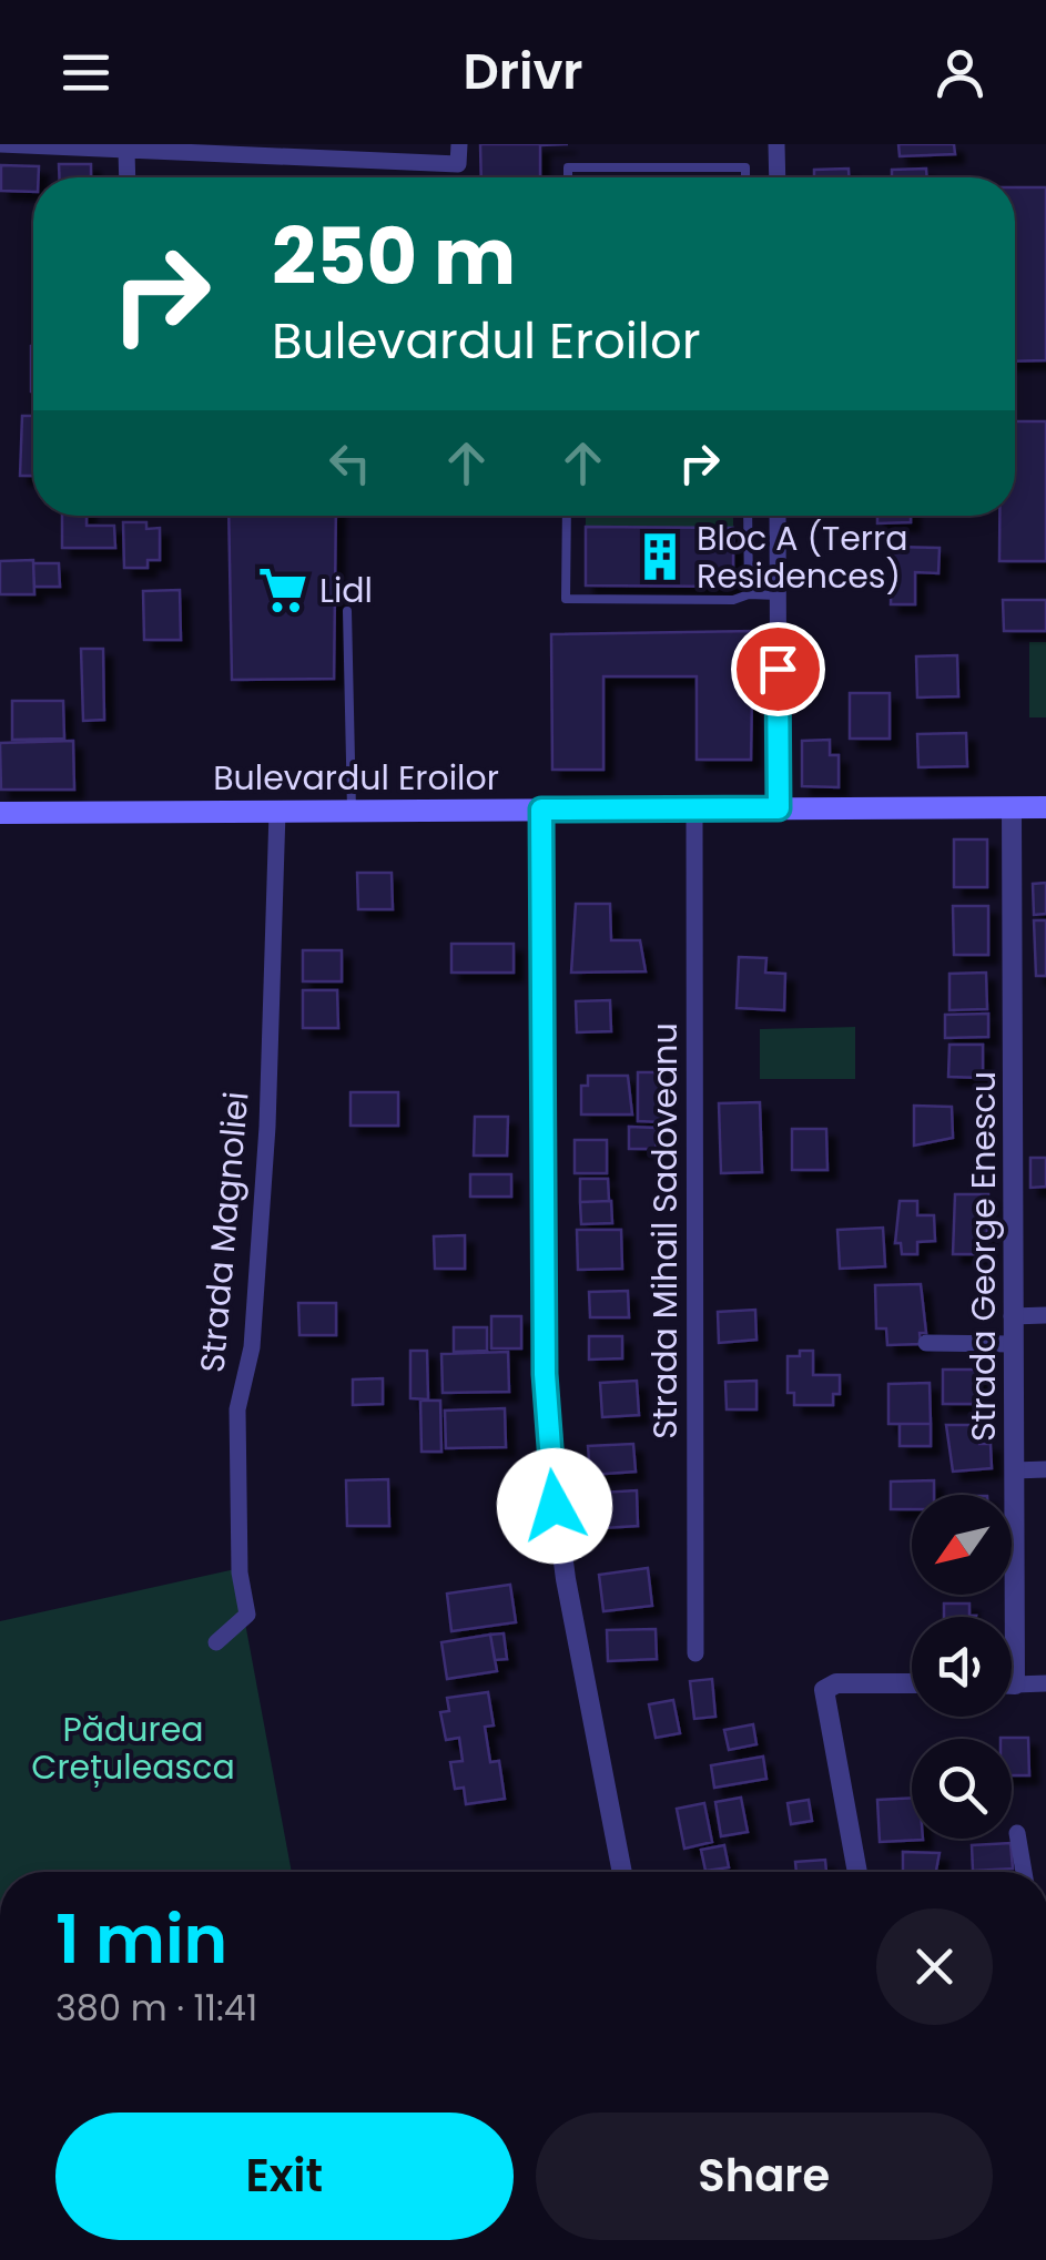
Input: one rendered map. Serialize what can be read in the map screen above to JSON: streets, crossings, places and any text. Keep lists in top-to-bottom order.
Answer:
{
  "streets": {
    "main road": ["Bulevardul Eroilor"],
    "street": ["Strada Mihail Sadoveanu", "Strada Magnoliei", "Strada George Enescu"]
  },
  "crossings": [
    ["Bulevardul Eroilor", "Strada Mihail Sadoveanu"],
    ["Bulevardul Eroilor", "Strada Magnoliei"],
    ["Bulevardul Eroilor", "Strada George Enescu"]
  ],
  "parks": ["Pădurea Crețuleasca"],
  "places": {
    "building": ["Bloc A (Terra Residences)"],
    "supermarket": ["Lidl"]
  },
  "north": "bottom left",
  "page": {
    "header": "Drivr",
    "turn": ["250 m", "Bulevardul Eroilor"],
    "heading": ["1 min", "380 m · 11:41"],
    "buttons": ["Exit", "Share"]
  }
}
